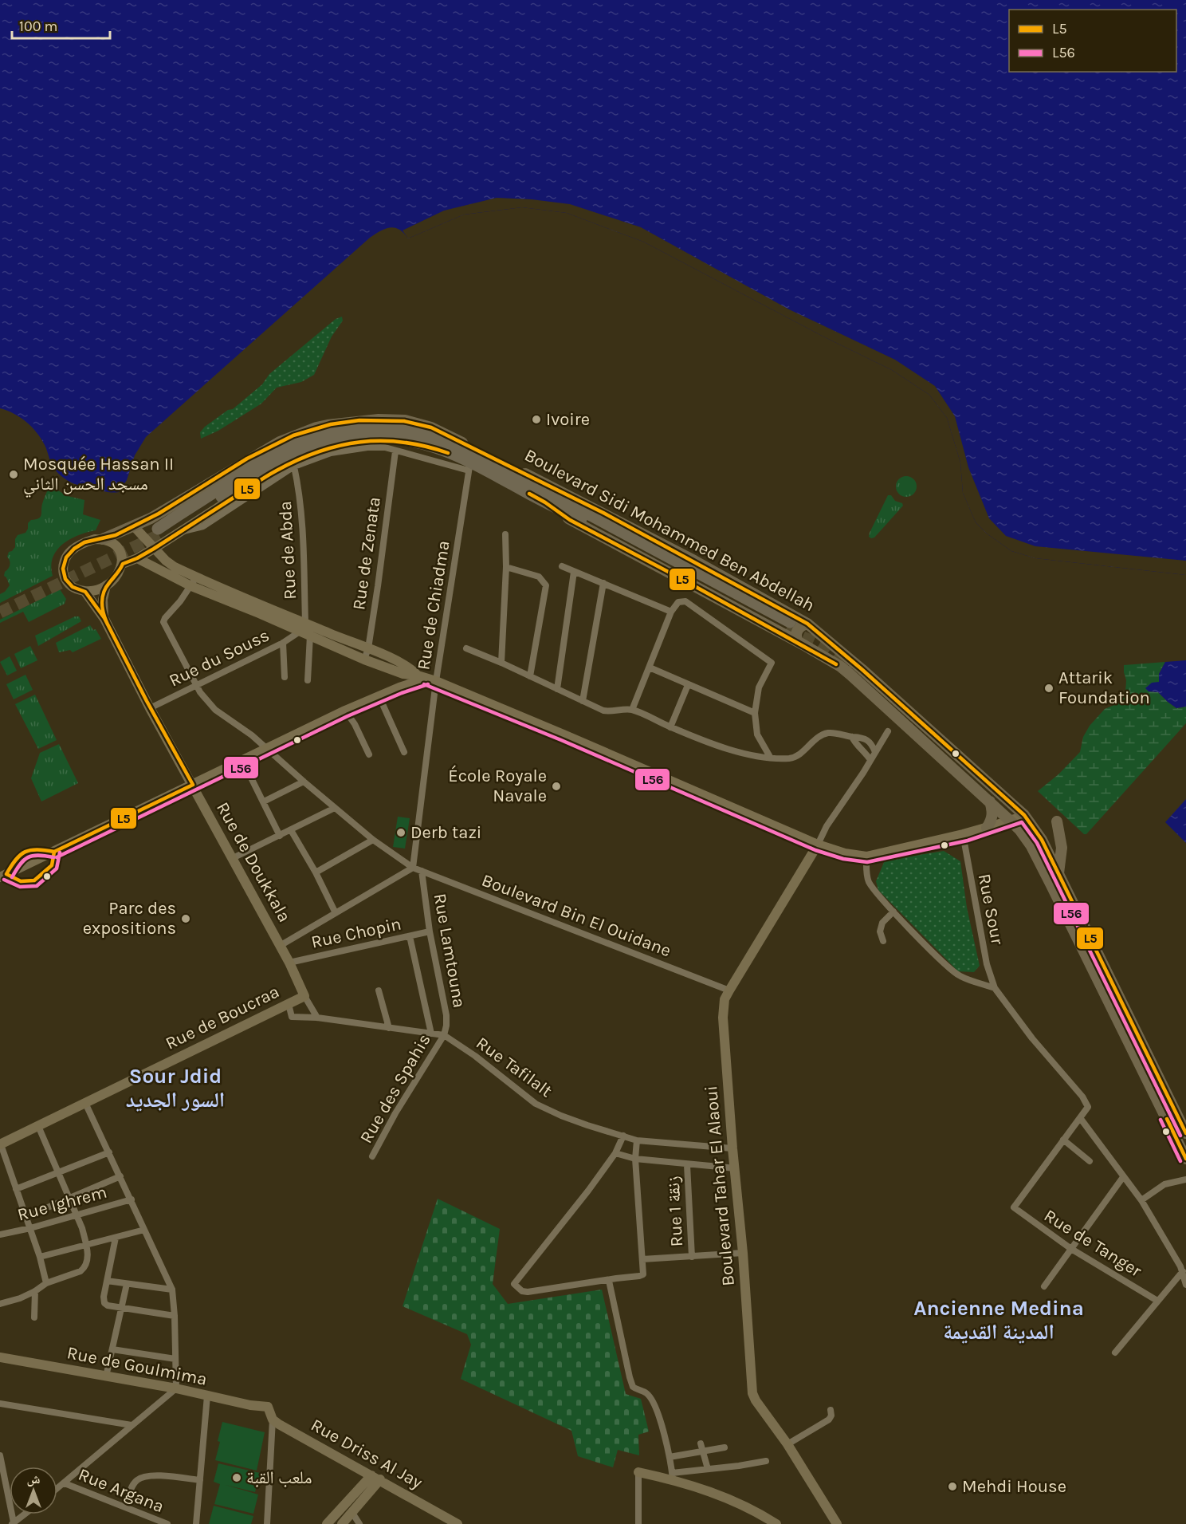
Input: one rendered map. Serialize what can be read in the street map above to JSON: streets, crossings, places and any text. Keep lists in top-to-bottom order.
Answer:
{
  "streets": {
    "highway": ["Boulevard Sidi Mohammed Ben Abdellah"],
    "street": [
      "Rue de Abda",
      "Rue de Zenata",
      "Rue de Chiadma",
      "Rue du Souss",
      "Rue de Doukkala",
      "Rue Sour",
      "Boulevard Bin El Ouidane",
      "Rue Chopin",
      "Rue Lamtouna",
      "Rue de Boucraa",
      "Rue Tafilalt",
      "Rue des Spahis",
      "Boulevard Tahar El Alaoui",
      "Rue Ighrem",
      "Rue 1 زنقة",
      "Rue de Tanger",
      "Rue de Goulmima",
      "Rue Driss Al Jay",
      "Rue Argana"
    ]
  },
  "crossings": [
    ["Boulevard Sidi Mohammed Ben Abdellah", "Rue de Zenata"],
    ["Boulevard Sidi Mohammed Ben Abdellah", "Rue de Chiadma"],
    ["Boulevard Sidi Mohammed Ben Abdellah", "Rue de Doukkala"],
    ["Rue de Abda", "Rue du Souss"],
    ["Rue de Chiadma", "Boulevard Bin El Ouidane"],
    ["Rue du Souss", "Rue de Doukkala"],
    ["Rue du Souss", "Boulevard Bin El Ouidane"],
    ["Rue de Doukkala", "Rue Chopin"],
    ["Rue de Doukkala", "Rue de Boucraa"],
    ["Boulevard Bin El Ouidane", "Rue Lamtouna"],
    ["Boulevard Bin El Ouidane", "Boulevard Tahar El Alaoui"],
    ["Rue Chopin", "Rue Lamtouna"],
    ["Rue Lamtouna", "Rue Tafilalt"],
    ["Rue Lamtouna", "Rue des Spahis"],
    ["Rue de Boucraa", "Rue Tafilalt"],
    ["Rue Tafilalt", "Rue des Spahis"],
    ["Rue Tafilalt", "Boulevard Tahar El Alaoui"],
    ["Rue de Goulmima", "Rue Driss Al Jay"]
  ],
  "districts": ["Sour Jdid السور الجديد", "Ancienne Medina المدينة القديمة"],
  "places": [
    "Ivoire",
    "Mosquée Hassan II مسجد الحسن الثاني",
    "Attarik Foundation",
    "École Royale Navale",
    "Derb tazi",
    "Parc des expositions",
    "ملعب القبة",
    "Mehdi House"
  ],
  "lines": ["transit line L5", "transit line L56"],
  "legend": ["L5", "L56"],
  "scale_bar": "100 m",
  "north": "top"
}
